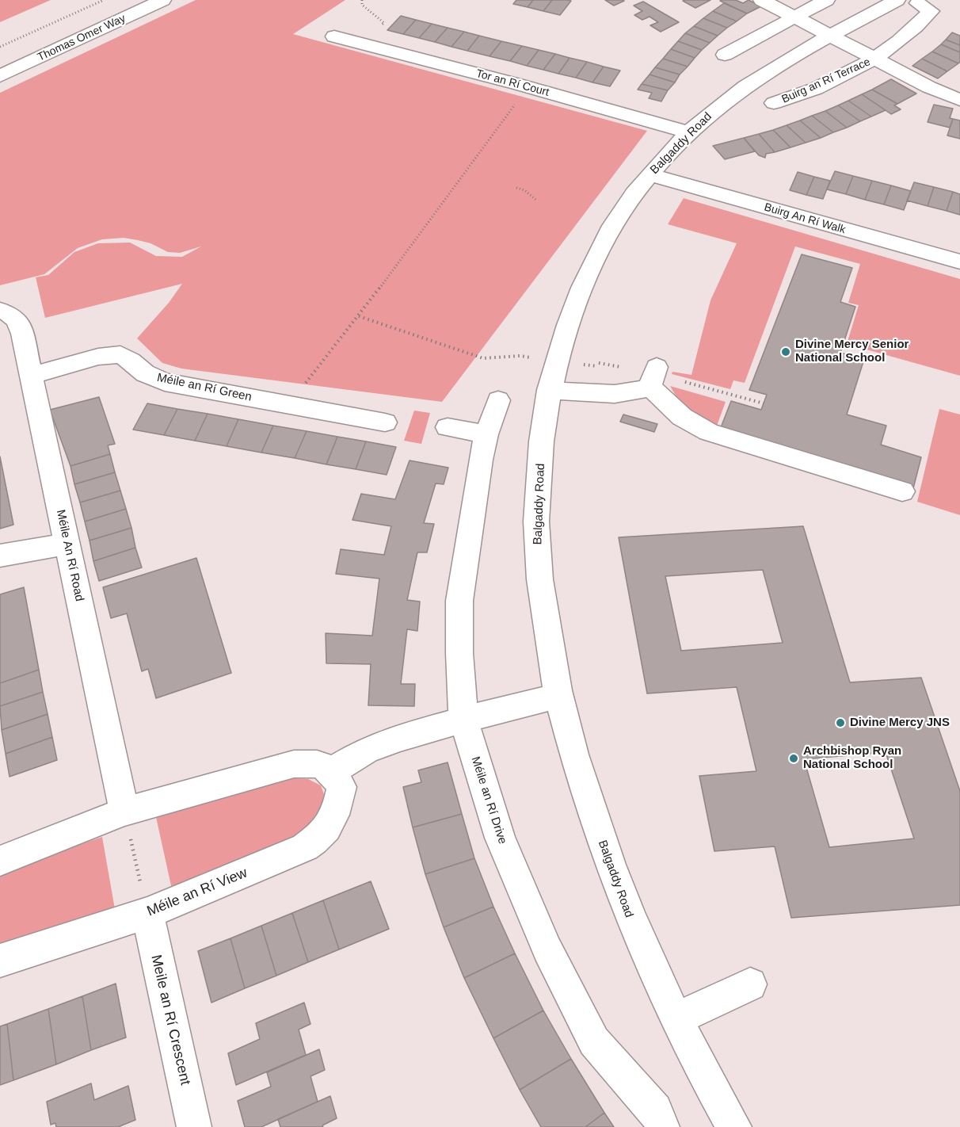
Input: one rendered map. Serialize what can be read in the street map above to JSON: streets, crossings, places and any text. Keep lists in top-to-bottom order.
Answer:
{
  "streets": {
    "street": [
      "Thomas Omer Way",
      "Buirg an Rí Terrace",
      "Tor an Rí Court",
      "Balgaddy Road",
      "Buirg An Rí Walk",
      "Méile an Rí Green",
      "Méile An Rí Road",
      "Méile an Rí Drive",
      "Méile an Rí View",
      "Meile an Rí Crescent"
    ]
  },
  "crossings": [
    ["Buirg an Rí Terrace", "Balgaddy Road"],
    ["Tor an Rí Court", "Balgaddy Road"],
    ["Balgaddy Road", "Buirg An Rí Walk"],
    ["Méile an Rí Green", "Méile An Rí Road"],
    ["Méile an Rí View", "Meile an Rí Crescent"]
  ],
  "places": ["Divine Mercy Senior National School", "Divine Mercy JNS", "Archbishop Ryan National School"]
}
